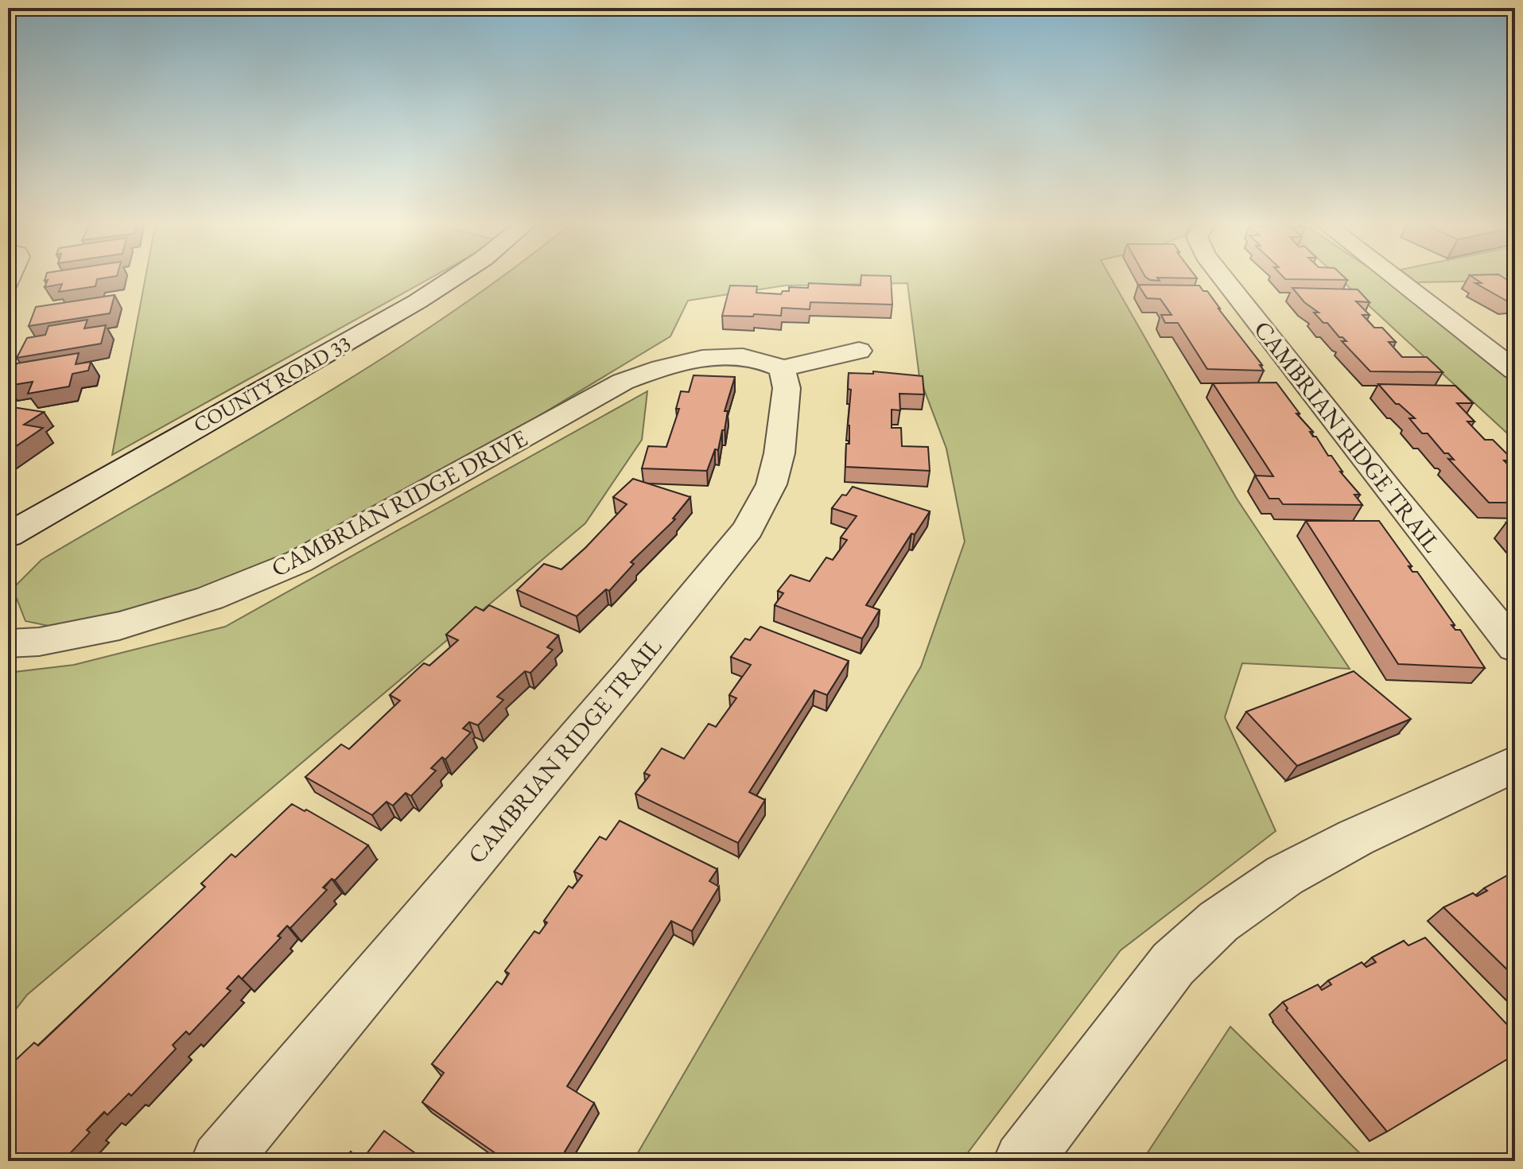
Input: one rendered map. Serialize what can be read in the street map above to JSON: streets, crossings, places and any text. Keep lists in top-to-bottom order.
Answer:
{
  "streets": {
    "street": ["COUNTY ROAD 33", "CAMBRIAN RIDGE TRAIL", "CAMBRIAN RIDGE DRIVE"]
  },
  "crossings": [
    ["CAMBRIAN RIDGE TRAIL", "CAMBRIAN RIDGE DRIVE"]
  ]
}
